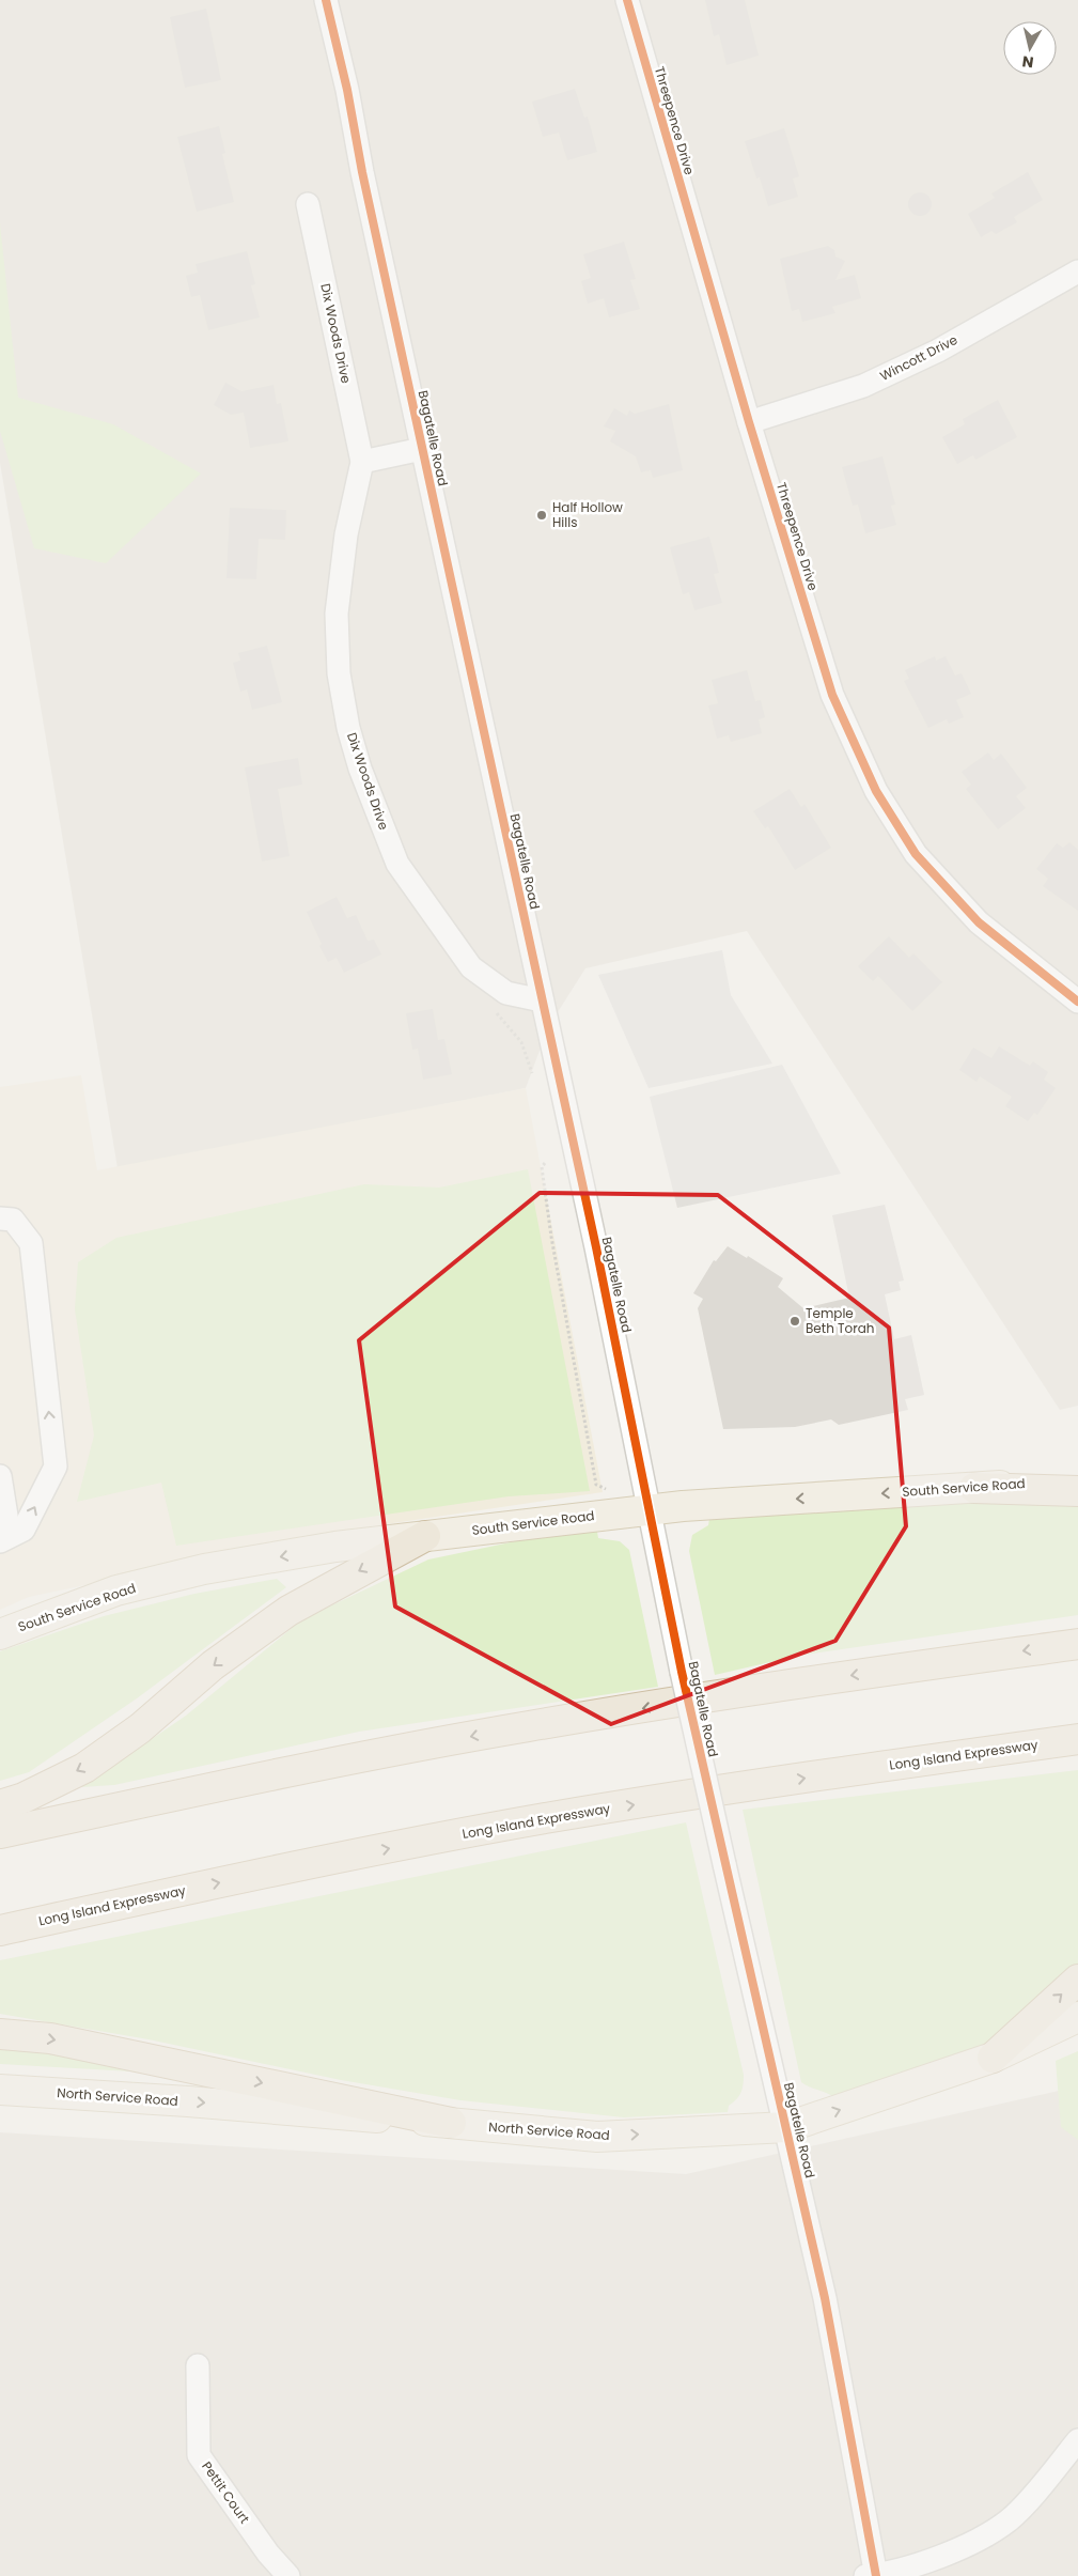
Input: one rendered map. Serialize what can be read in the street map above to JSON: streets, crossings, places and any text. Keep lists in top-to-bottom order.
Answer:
{
  "streets": {
    "highway": ["Long Island Expressway"],
    "main road": ["South Service Road", "North Service Road"],
    "street": [
      "Threepence Drive",
      "Dix Woods Drive",
      "Wincott Drive",
      "Bagatelle Road",
      "Pettit Court"
    ]
  },
  "crossings": [
    ["Threepence Drive", "Wincott Drive"],
    ["Dix Woods Drive", "Bagatelle Road"],
    ["Bagatelle Road", "South Service Road"],
    ["Bagatelle Road", "North Service Road"]
  ],
  "one_way": ["South Service Road", "North Service Road"],
  "places": ["Half Hollow Hills", "Temple Beth Torah"],
  "north": "bottom"
}
